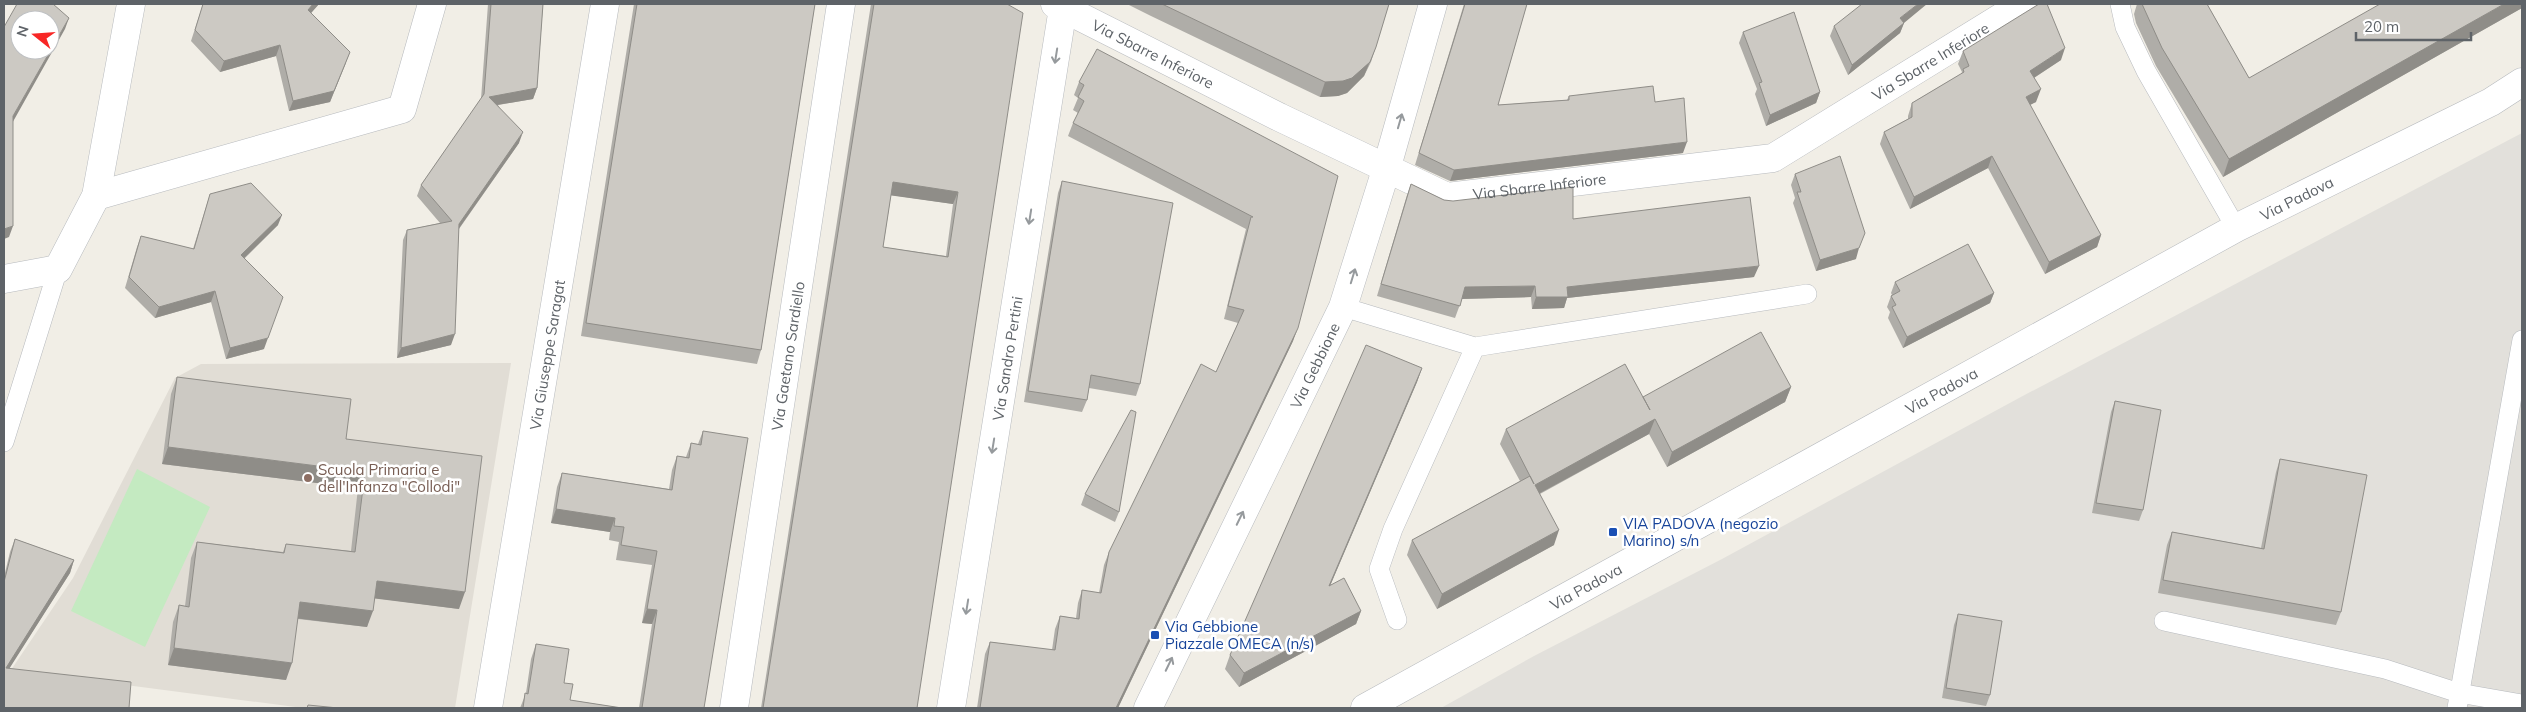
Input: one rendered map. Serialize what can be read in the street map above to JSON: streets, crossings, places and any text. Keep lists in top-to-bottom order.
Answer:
{
  "streets": {
    "street": [
      "Via Sbarre Inferiore",
      "Via Padova",
      "Via Giuseppe Saragat",
      "Via Gaetano Sardiello",
      "Via Sandro Pertini",
      "Via Gebbione"
    ]
  },
  "crossings": [
    ["Via Sbarre Inferiore", "Via Sandro Pertini"],
    ["Via Sbarre Inferiore", "Via Gebbione"]
  ],
  "one_way": ["Via Sandro Pertini", "Via Gebbione"],
  "places": {
    "other": ["Scuola Primaria e dell'Infanza \"Collodi\""],
    "transit": ["VIA PADOVA (negozio Marino) s/n", "Via Gebbione Piazzale OMECA (n/s)"]
  },
  "scale_bar": "20 m",
  "north": "left"
}
